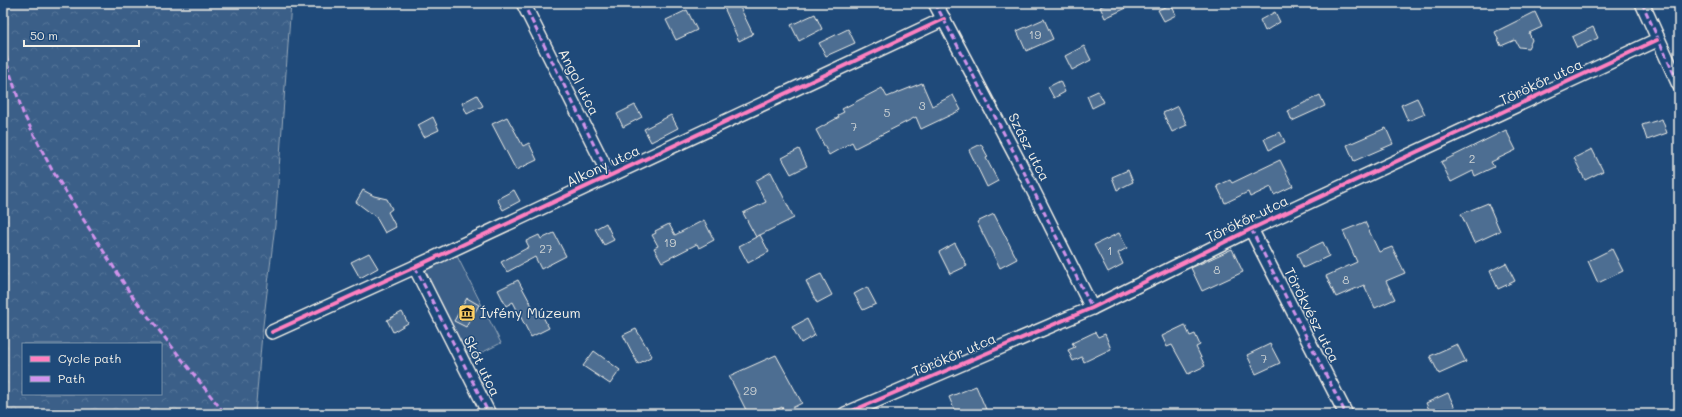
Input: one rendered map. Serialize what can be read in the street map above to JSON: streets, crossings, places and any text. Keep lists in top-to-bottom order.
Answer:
{
  "streets": {
    "street": [
      "Angol utca",
      "Törökőr utca",
      "Szász utca",
      "Alkony utca",
      "Törökvész utca",
      "Skót utca"
    ]
  },
  "crossings": [
    ["Angol utca", "Alkony utca"],
    ["Törökőr utca", "Szász utca"],
    ["Törökőr utca", "Törökvész utca"],
    ["Szász utca", "Alkony utca"],
    ["Alkony utca", "Skót utca"]
  ],
  "places": {
    "museum": ["Ívfény Múzeum"]
  },
  "house_numbers": [
    "19",
    "3",
    "5",
    "7",
    "2",
    "19",
    "27",
    "1",
    "8",
    "8",
    "7",
    "29"
  ],
  "legend": ["Cycle path", "Path"],
  "scale_bar": "50 m"
}
